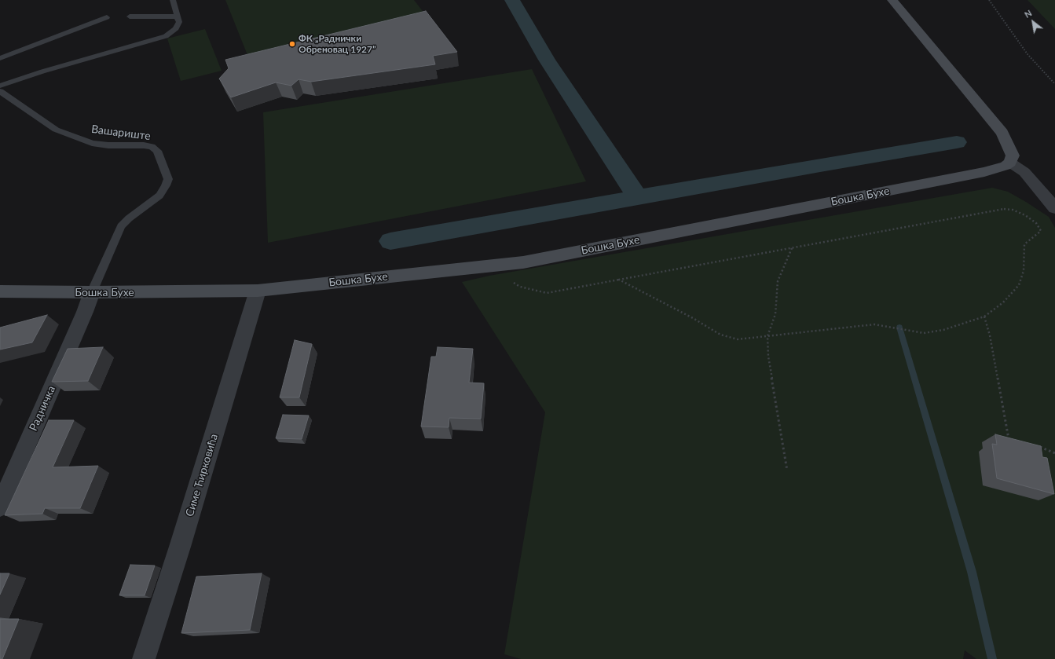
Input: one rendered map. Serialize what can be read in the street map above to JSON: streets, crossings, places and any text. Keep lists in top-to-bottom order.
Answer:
{
  "streets": {
    "main road": ["Бошка Бухе"],
    "street": ["Радничка", "Симе Ћирковића"],
    "lane": ["Вашариште"]
  },
  "crossings": [
    ["Вашариште", "Бошка Бухе"],
    ["Вашариште", "Радничка"],
    ["Бошка Бухе", "Радничка"],
    ["Бошка Бухе", "Симе Ћирковића"]
  ],
  "places": ["ФК „Раднички Обреновац 1927”"],
  "north": "top left"
}
